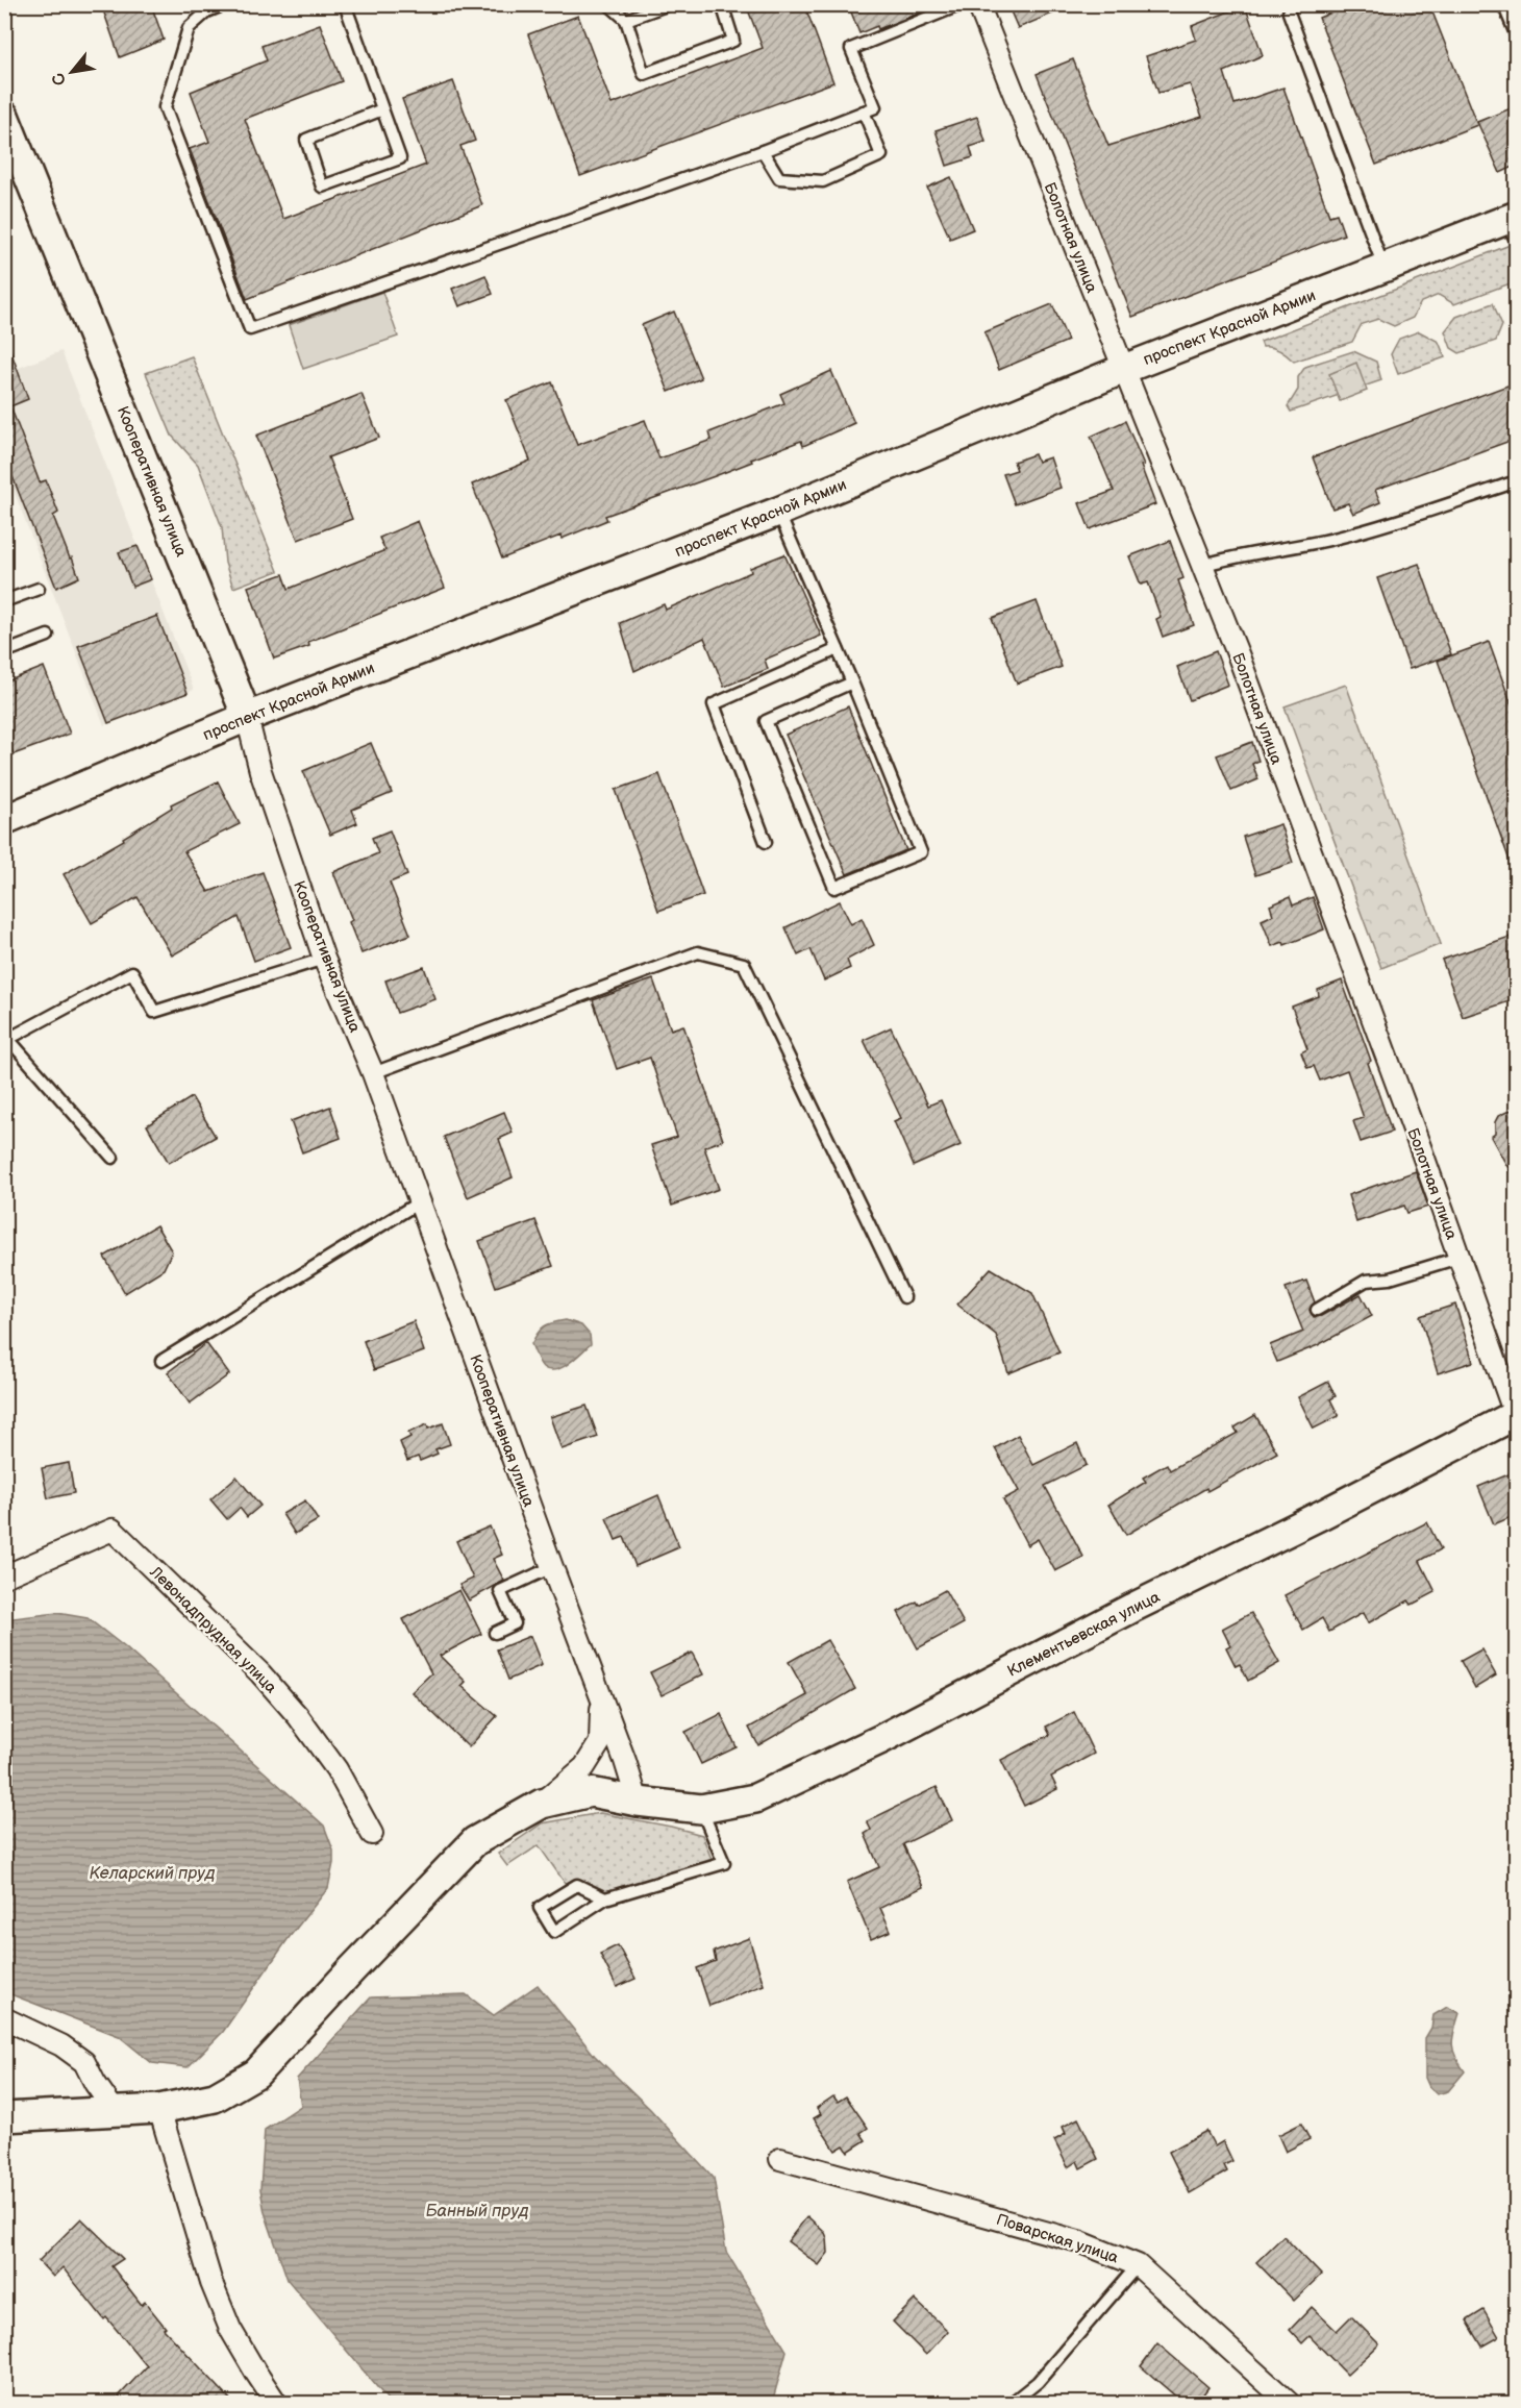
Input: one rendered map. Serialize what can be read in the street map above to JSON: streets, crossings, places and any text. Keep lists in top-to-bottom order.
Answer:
{
  "streets": {
    "street": [
      "Болотная улица",
      "проспект Красной Армии",
      "Кооперативная улица",
      "Левонадпрудная улица",
      "Клементьевская улица",
      "Поварская улица"
    ]
  },
  "crossings": [
    ["Болотная улица", "проспект Красной Армии"],
    ["Болотная улица", "Клементьевская улица"],
    ["проспект Красной Армии", "Кооперативная улица"],
    ["Кооперативная улица", "Клементьевская улица"]
  ],
  "water": ["Келарский пруд", "Банный пруд"],
  "north": "bottom left"
}
